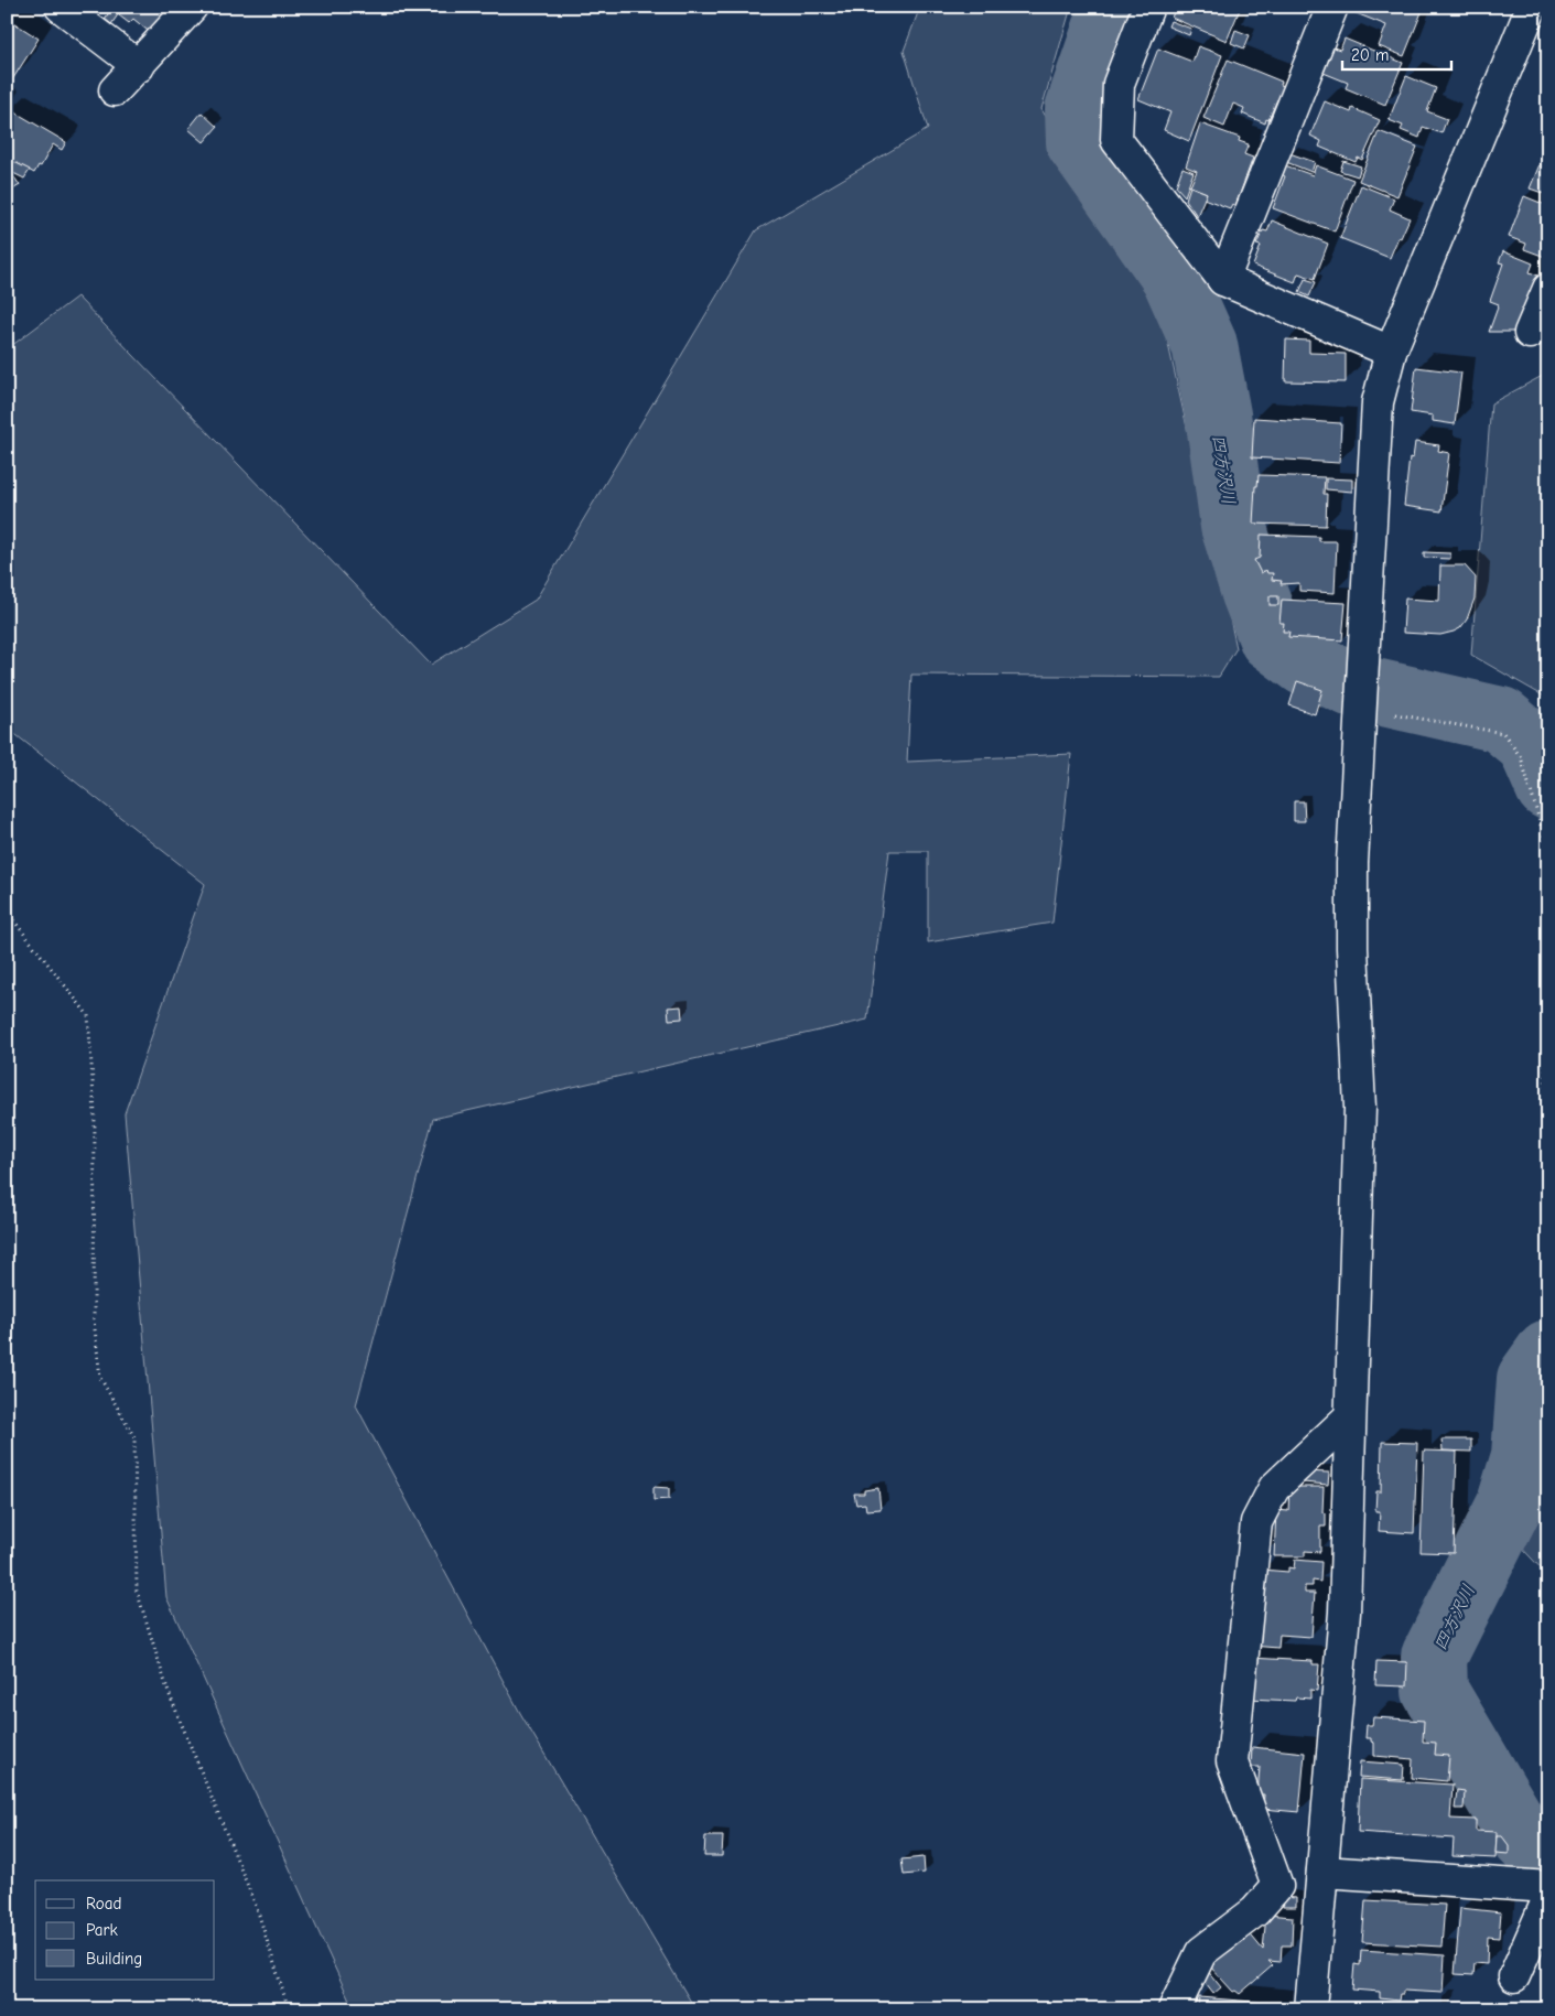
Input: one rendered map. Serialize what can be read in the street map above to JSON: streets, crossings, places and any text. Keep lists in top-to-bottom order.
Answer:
{
  "water": ["四方沢川"],
  "legend": ["Road", "Park", "Building"],
  "scale_bar": "20 m"
}
